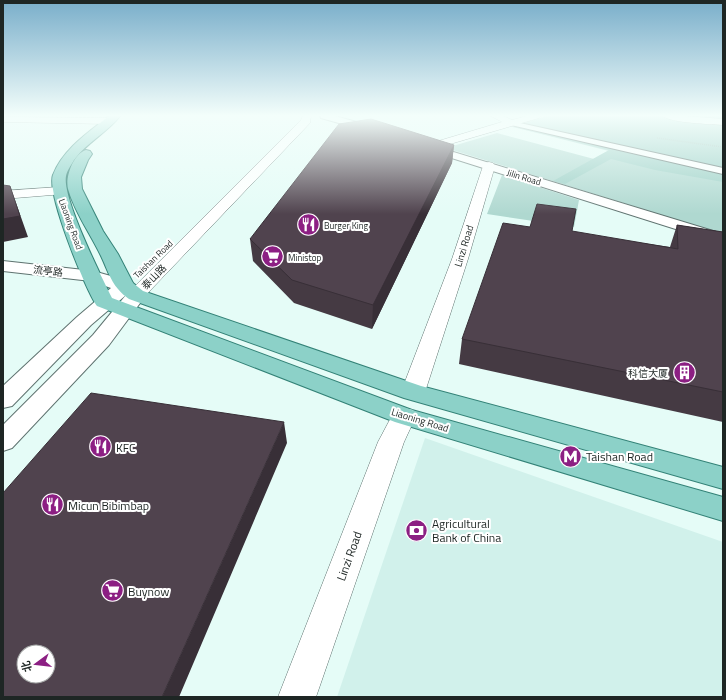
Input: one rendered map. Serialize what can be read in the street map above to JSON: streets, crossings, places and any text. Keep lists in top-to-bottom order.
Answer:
{
  "streets": {
    "main road": ["Liaoning Road"],
    "street": [
      "Jilin Road",
      "Linzi Road",
      "Taishan Road",
      "流亭路",
      "泰山路"
    ]
  },
  "crossings": [
    ["Jilin Road", "Linzi Road"],
    ["Liaoning Road", "Linzi Road"],
    ["Liaoning Road", "流亭路"],
    ["Liaoning Road", "泰山路"],
    ["流亭路", "泰山路"]
  ],
  "places": {
    "restaurant": ["Burger King", "KFC", "Micun Bibimbap"],
    "supermarket": ["Ministop", "Buynow"],
    "building": ["科信大厦"],
    "metro station": ["Taishan Road"],
    "bank": ["Agricultural Bank of China"]
  },
  "north": "left"
}
